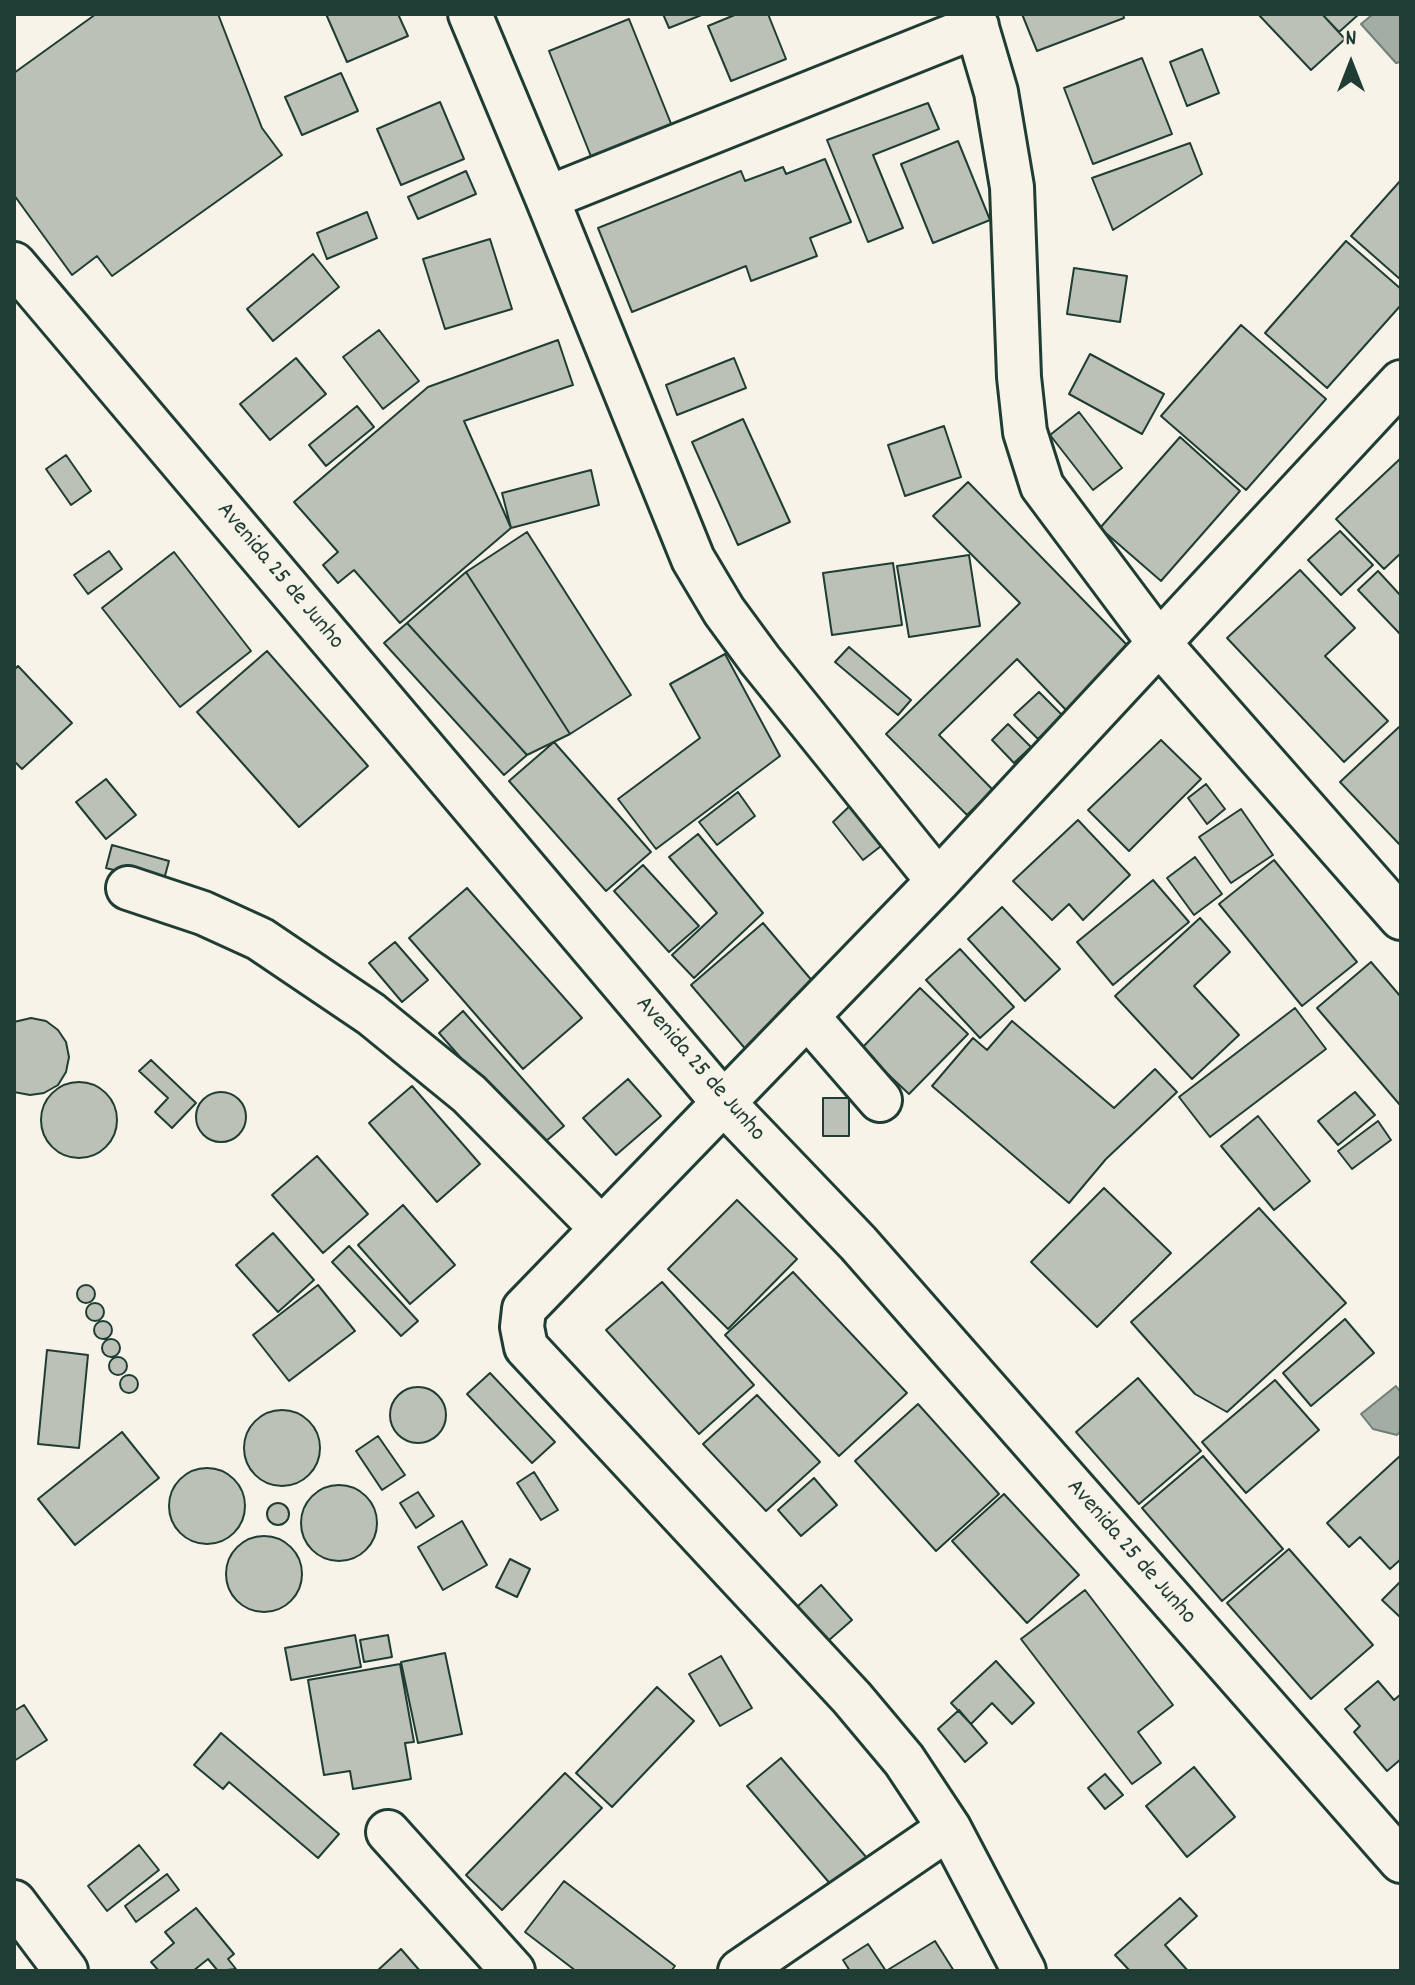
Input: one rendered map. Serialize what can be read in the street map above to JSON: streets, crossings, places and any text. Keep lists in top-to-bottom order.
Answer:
{
  "streets": {
    "street": ["Avenida 25 de Junho"]
  },
  "north": "top"
}
